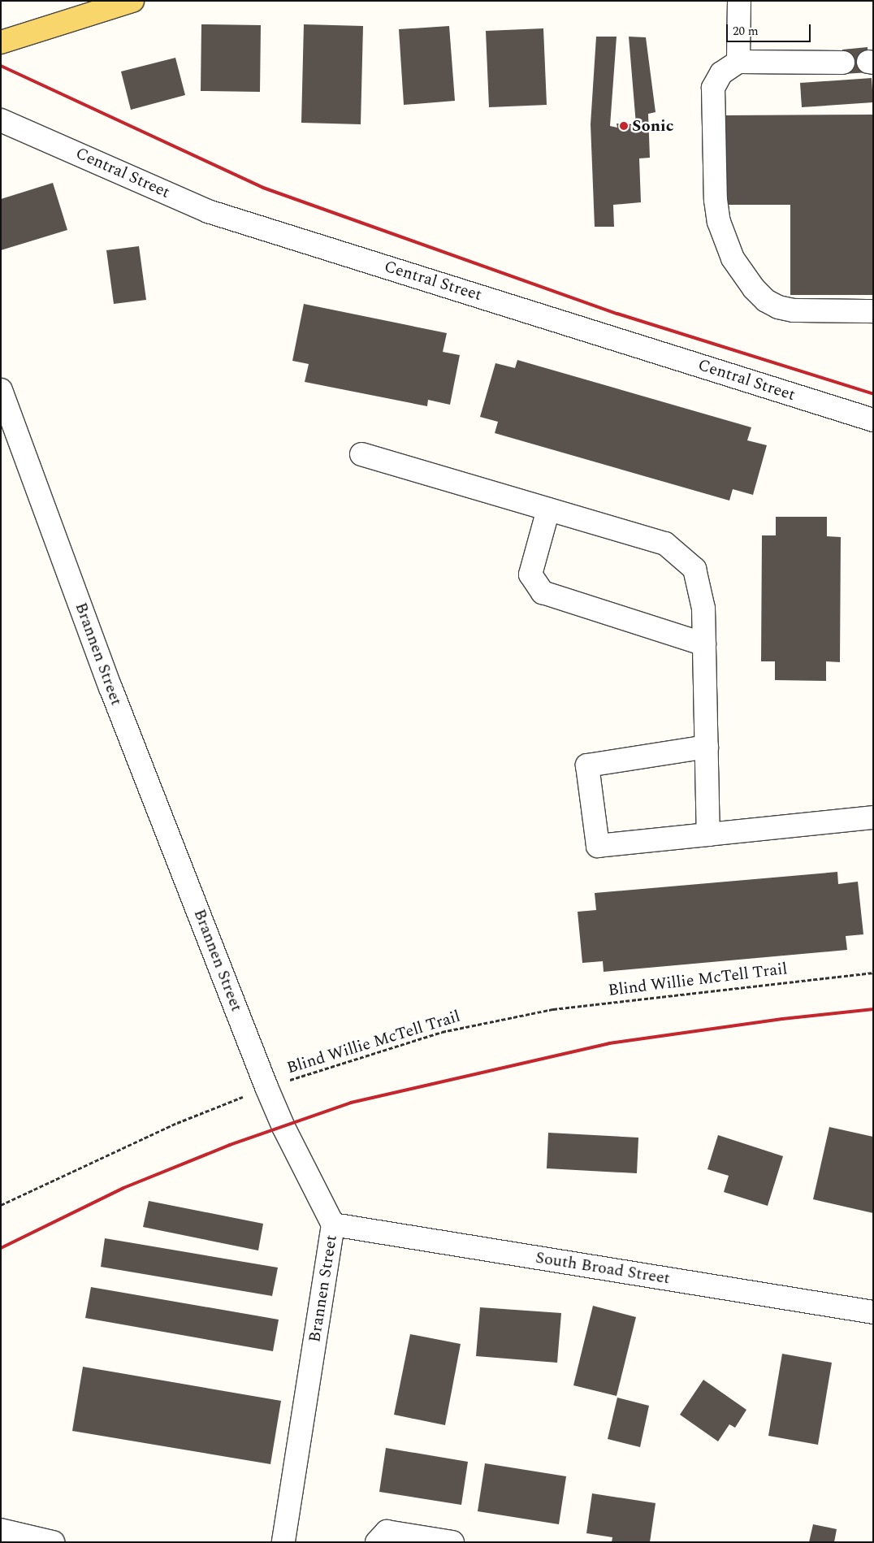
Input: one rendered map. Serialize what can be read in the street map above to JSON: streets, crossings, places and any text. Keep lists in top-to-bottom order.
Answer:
{
  "streets": {
    "street": ["Central Street", "Brannen Street", "South Broad Street"],
    "path": ["Blind Willie McTell Trail"]
  },
  "crossings": [
    ["Brannen Street", "Blind Willie McTell Trail"],
    ["Brannen Street", "South Broad Street"]
  ],
  "places": ["Sonic"],
  "scale_bar": "20 m"
}
